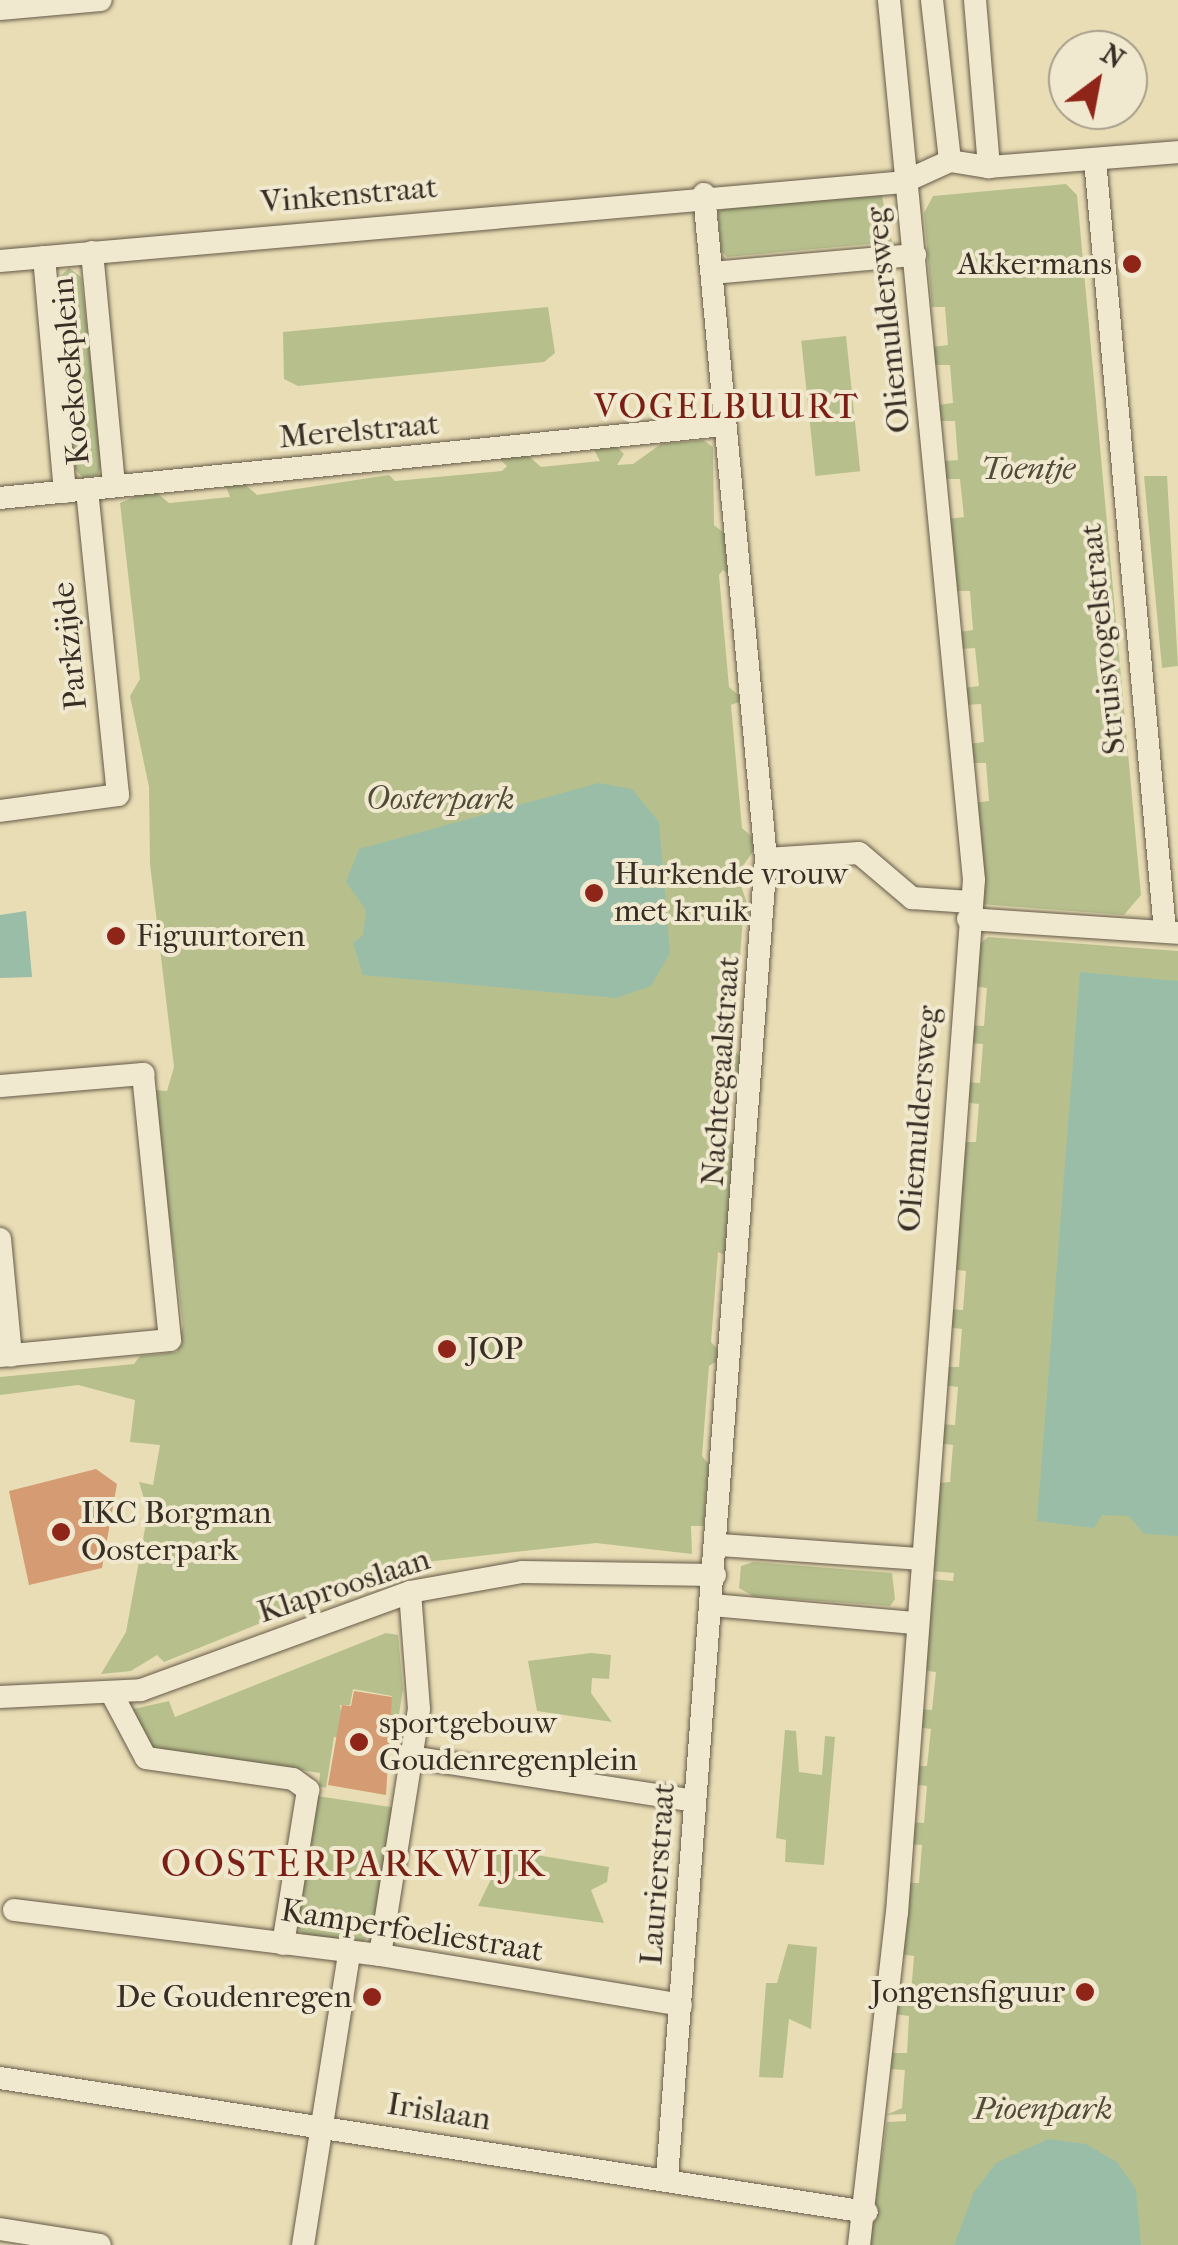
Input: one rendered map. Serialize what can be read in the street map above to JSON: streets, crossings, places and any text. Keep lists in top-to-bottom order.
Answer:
{
  "streets": {
    "street": [
      "Vinkenstraat",
      "Oliemuldersweg",
      "Koekoekplein",
      "Merelstraat",
      "Struisvogelstraat",
      "Parkzijde",
      "Nachtegaalstraat",
      "Klaprooslaan",
      "Laurierstraat",
      "Kamperfoeliestraat",
      "Irislaan"
    ]
  },
  "crossings": [
    ["Vinkenstraat", "Oliemuldersweg"],
    ["Vinkenstraat", "Koekoekplein"],
    ["Oliemuldersweg", "Irislaan"],
    ["Koekoekplein", "Merelstraat"],
    ["Koekoekplein", "Parkzijde"],
    ["Merelstraat", "Parkzijde"],
    ["Merelstraat", "Nachtegaalstraat"],
    ["Nachtegaalstraat", "Klaprooslaan"],
    ["Nachtegaalstraat", "Laurierstraat"],
    ["Klaprooslaan", "Laurierstraat"],
    ["Laurierstraat", "Kamperfoeliestraat"],
    ["Laurierstraat", "Irislaan"]
  ],
  "districts": ["VOGELBUURT", "OOSTERPARKWIJK"],
  "parks": ["Toentje", "Oosterpark", "Pioenpark"],
  "places": [
    "Akkermans",
    "Hurkende vrouw met kruik",
    "Figuurtoren",
    "JOP",
    "IKC Borgman Oosterpark",
    "sportgebouw Goudenregenplein",
    "Jongensfiguur",
    "De Goudenregen"
  ],
  "north": "top right"
}
